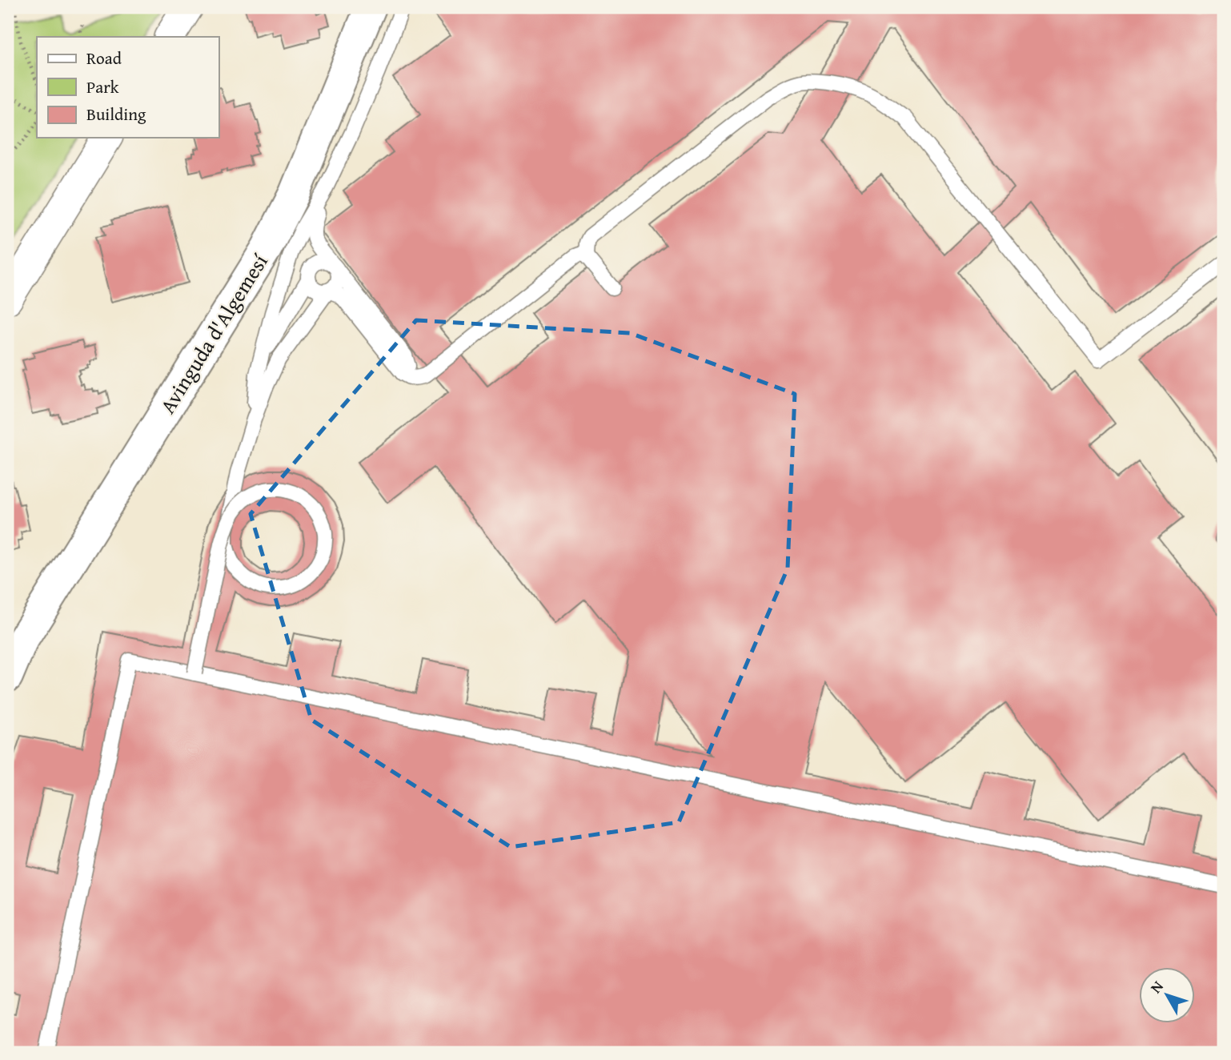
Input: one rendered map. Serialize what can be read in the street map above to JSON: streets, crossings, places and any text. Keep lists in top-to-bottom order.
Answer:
{
  "streets": {
    "street": ["Avinguda d'Algemesí"]
  },
  "legend": ["Road", "Park", "Building"],
  "north": "top left"
}
